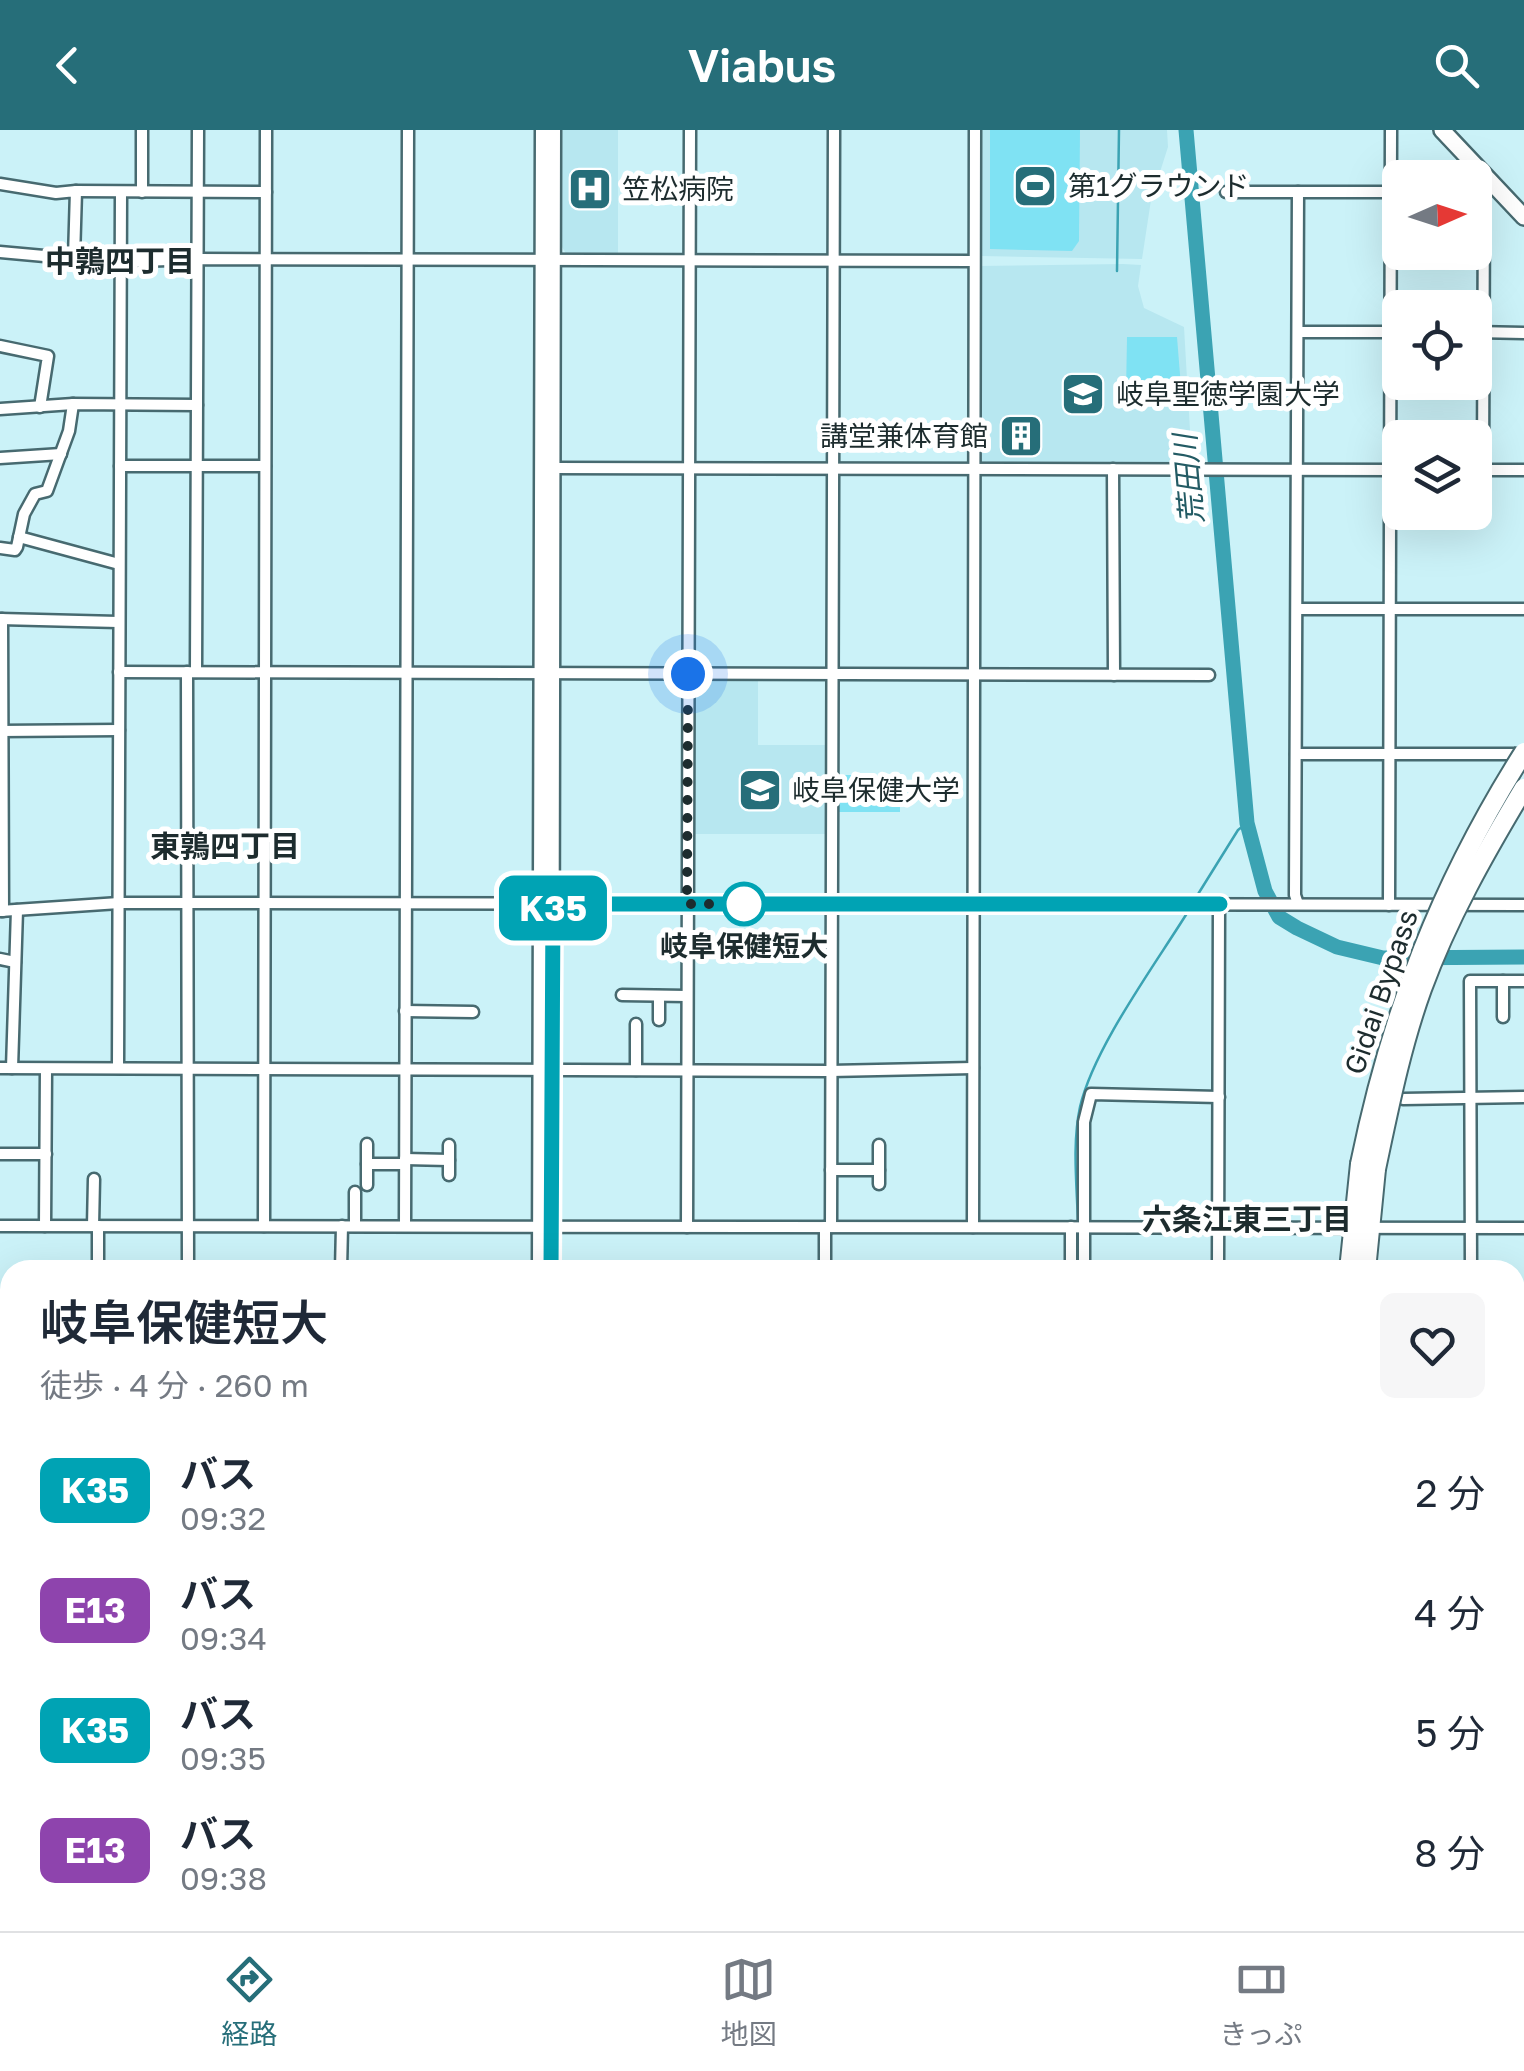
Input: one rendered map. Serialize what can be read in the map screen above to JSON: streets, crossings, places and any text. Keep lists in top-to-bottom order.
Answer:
{
  "streets": {
    "highway": ["Gidai Bypass"]
  },
  "districts": ["中鶉四丁目", "東鶉四丁目", "六条江東三丁目"],
  "water": ["荒田川"],
  "places": {
    "sports": ["第1グラウンド"],
    "hospital": ["笠松病院"],
    "school or university": ["岐阜聖徳学園大学", "岐阜保健大学"],
    "building": ["講堂兼体育館"],
    "other": ["岐阜保健短大"]
  },
  "lines": ["bus line K35"],
  "north": "right",
  "page": {
    "header": "Viabus",
    "on_map": "K35",
    "heading": ["岐阜保健短大", "徒歩 · 4 分 · 260 m"],
    "list": [
      {
        "mark": "K35",
        "name": "バス",
        "note": "09:32",
        "value": "2 分"
      },
      {
        "mark": "E13",
        "name": "バス",
        "note": "09:34",
        "value": "4 分"
      },
      {
        "mark": "K35",
        "name": "バス",
        "note": "09:35",
        "value": "5 分"
      },
      {
        "mark": "E13",
        "name": "バス",
        "note": "09:38",
        "value": "8 分"
      }
    ],
    "tabs": ["経路", "地図", "きっぷ"]
  }
}
